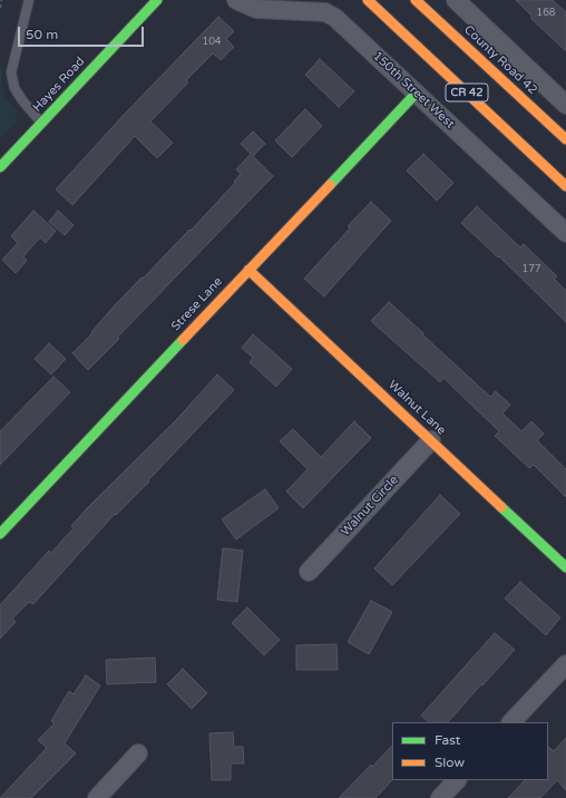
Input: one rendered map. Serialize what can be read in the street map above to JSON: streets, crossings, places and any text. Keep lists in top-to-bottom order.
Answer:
{
  "streets": {
    "main road": [
      "County Road 42",
      "Hayes Road",
      "CR 42",
      "Strese Lane",
      "Walnut Lane"
    ],
    "street": ["150th Street West", "Walnut Circle"]
  },
  "crossings": [
    ["150th Street West", "Strese Lane"],
    ["Strese Lane", "Walnut Lane"],
    ["Walnut Lane", "Walnut Circle"]
  ],
  "house_numbers": ["168", "104", "177"],
  "legend": ["Fast", "Slow"],
  "scale_bar": "50 m"
}
